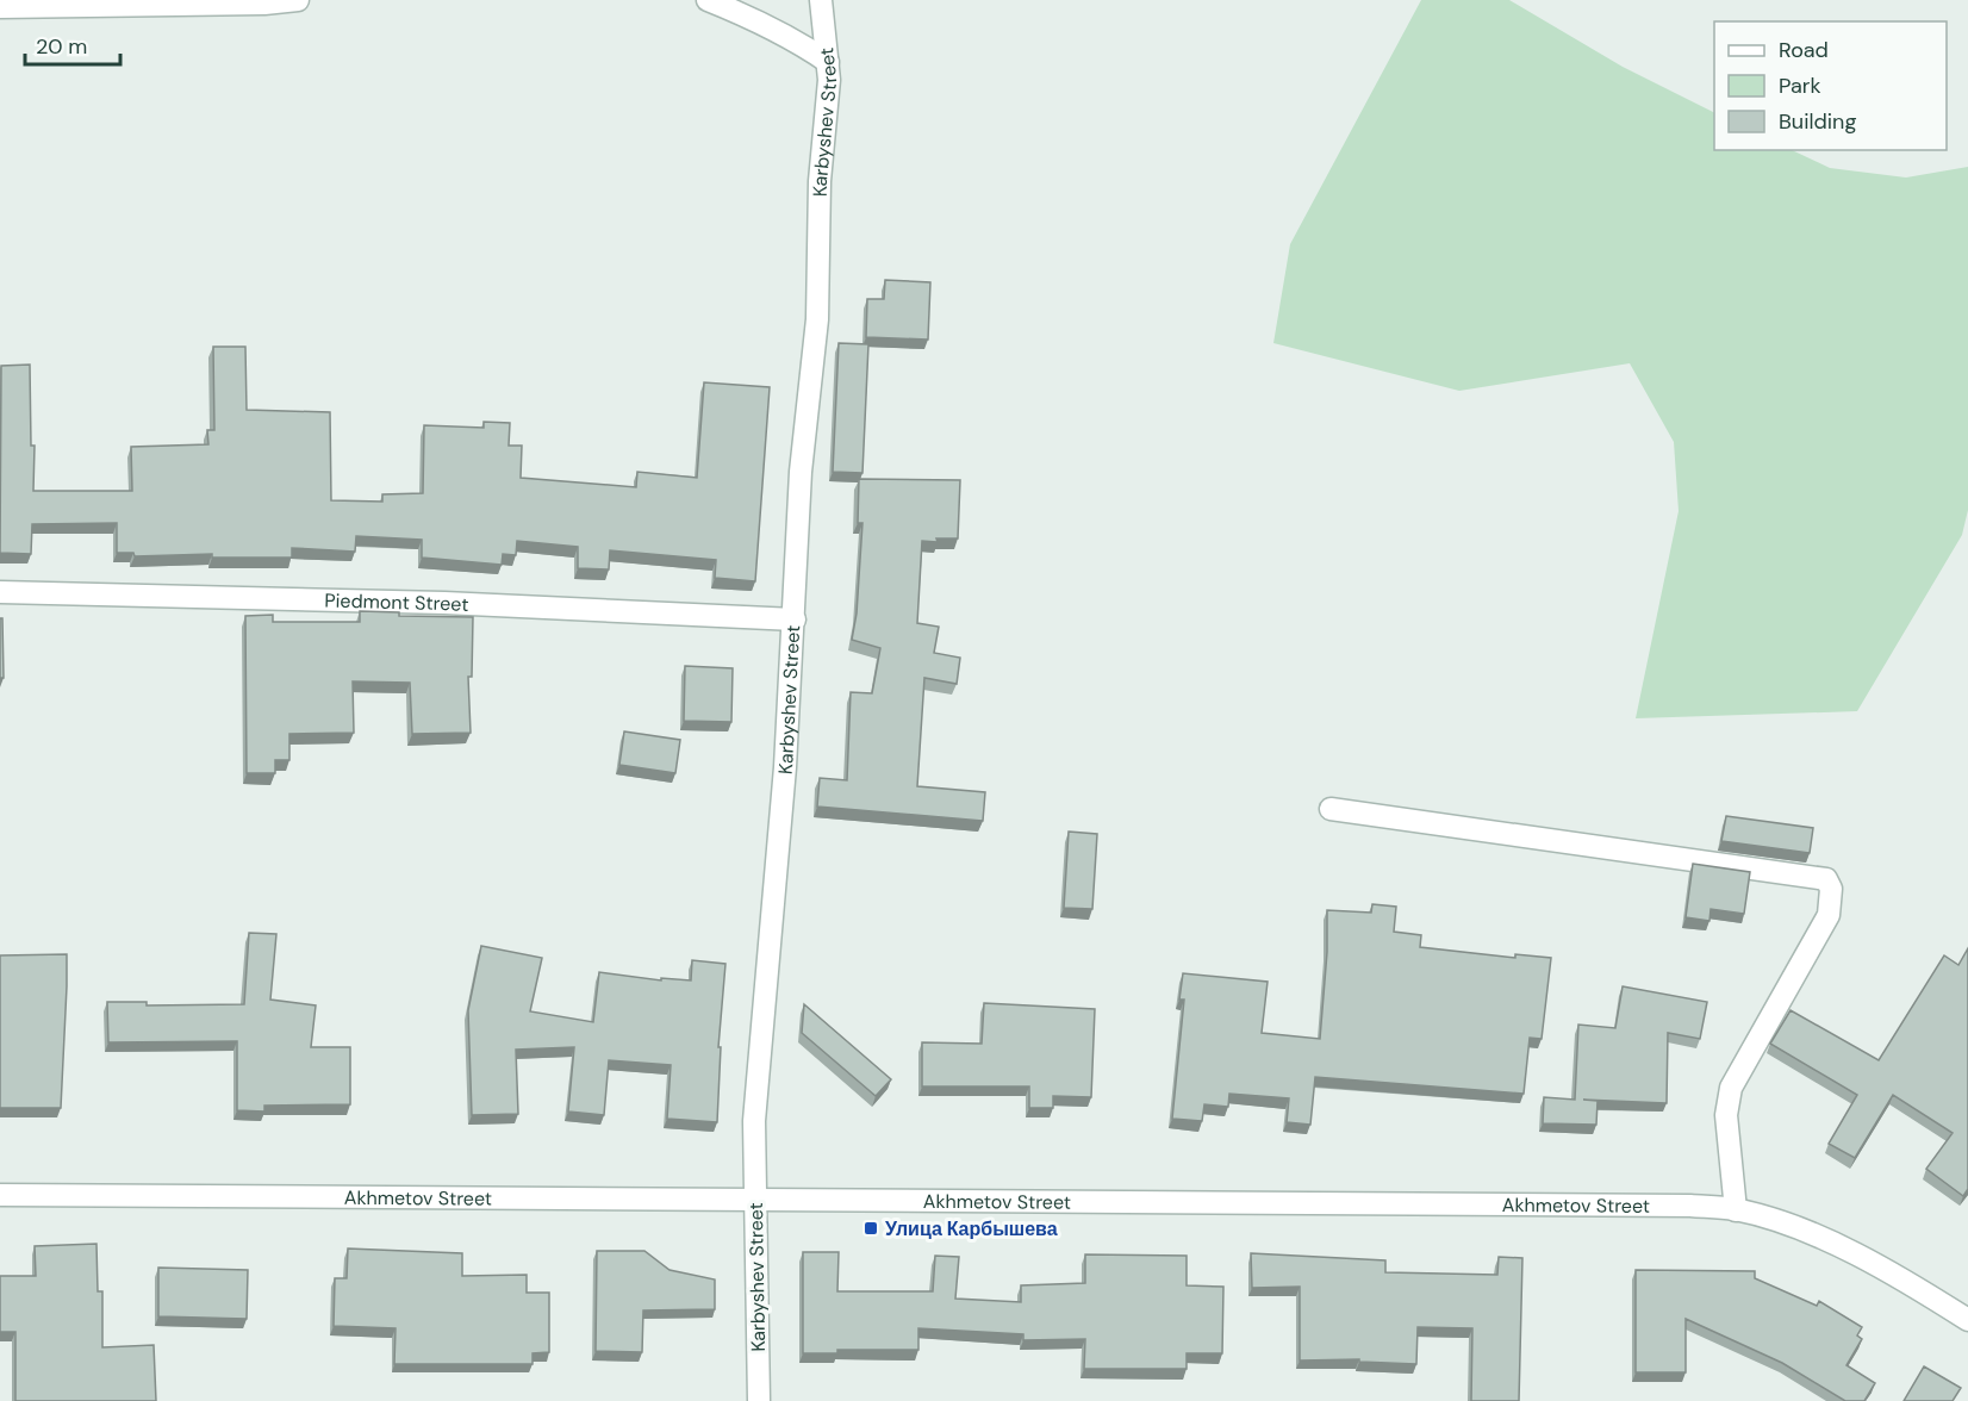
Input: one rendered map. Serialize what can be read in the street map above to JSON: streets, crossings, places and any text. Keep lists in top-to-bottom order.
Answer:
{
  "streets": {
    "street": ["Karbyshev Street", "Piedmont Street", "Akhmetov Street"]
  },
  "crossings": [
    ["Karbyshev Street", "Piedmont Street"],
    ["Karbyshev Street", "Akhmetov Street"]
  ],
  "places": {
    "transit": ["Улица Карбышева"]
  },
  "legend": ["Road", "Park", "Building"],
  "scale_bar": "20 m"
}
